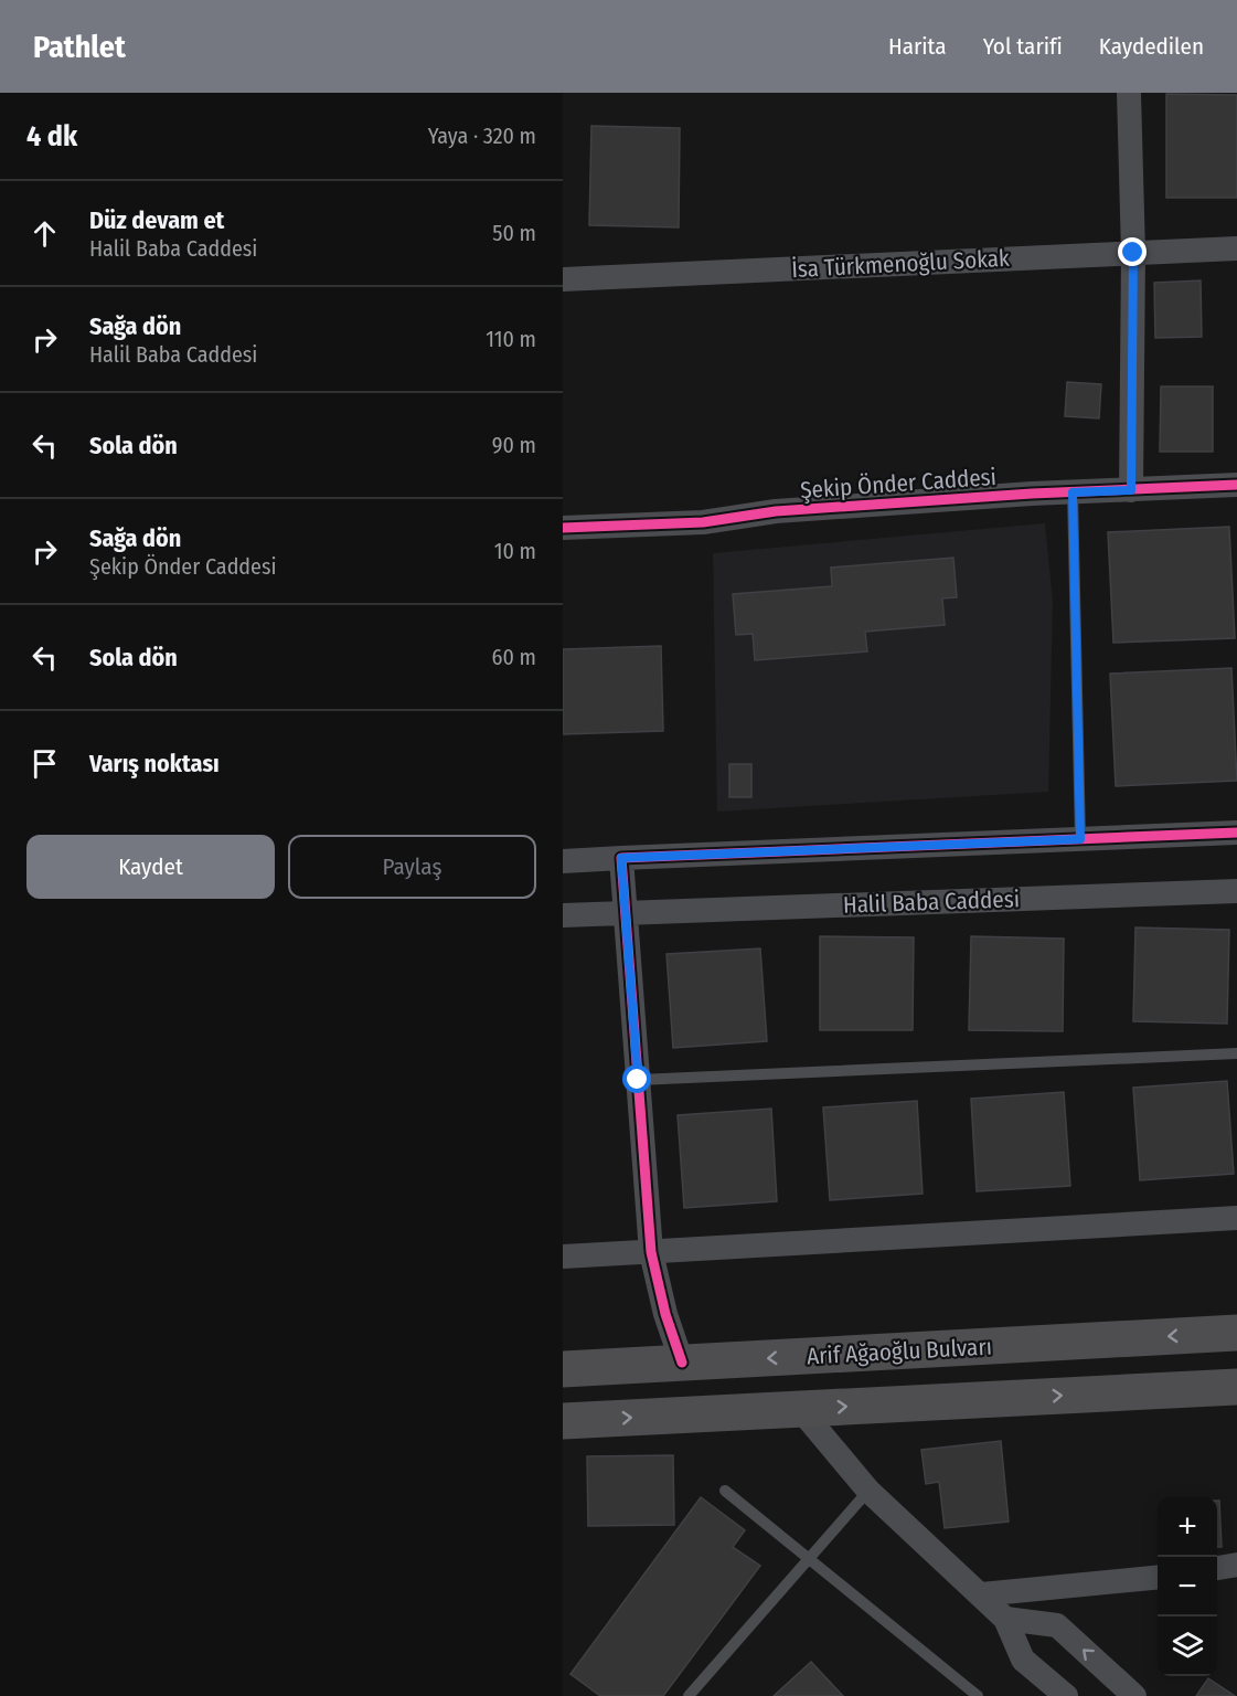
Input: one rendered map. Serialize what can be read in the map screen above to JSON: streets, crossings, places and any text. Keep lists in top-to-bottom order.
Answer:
{
  "streets": {
    "highway": ["Arif Ağaoğlu Bulvarı"],
    "street": ["İsa Türkmenoğlu Sokak", "Şekip Önder Caddesi", "Halil Baba Caddesi"]
  },
  "page": {
    "header": "Pathlet",
    "nav": ["Harita", "Yol tarifi", "Kaydedilen"],
    "heading": ["4 dk", "Yaya · 320 m"],
    "list": [
      ["Düz devam et", "Halil Baba Caddesi", "50 m"],
      ["Sağa dön", "Halil Baba Caddesi", "110 m"],
      ["Sola dön", "90 m"],
      ["Sağa dön", "Şekip Önder Caddesi", "10 m"],
      ["Sola dön", "60 m"],
      "Varış noktası"
    ],
    "buttons": ["Kaydet", "Paylaş"],
    "map_buttons": ["+", "−"]
  }
}
